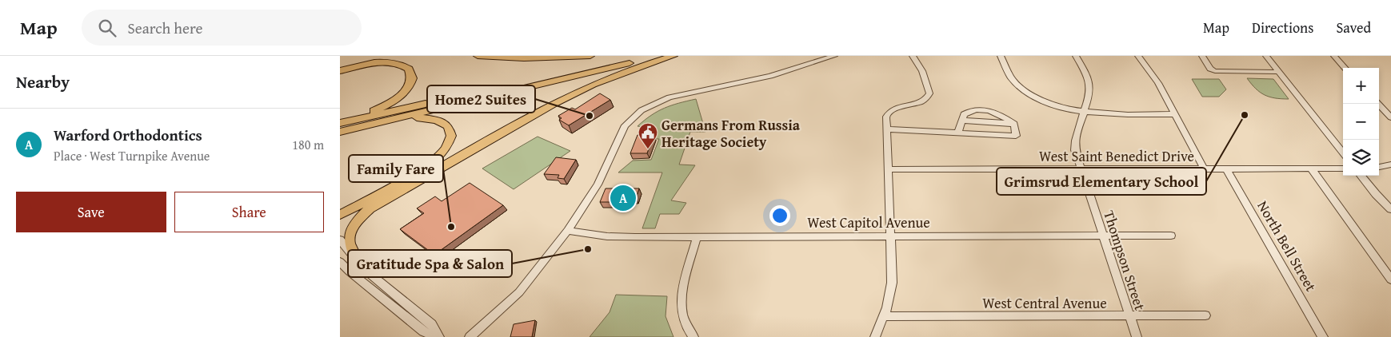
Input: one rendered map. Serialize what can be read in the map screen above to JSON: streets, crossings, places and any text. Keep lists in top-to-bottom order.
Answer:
{
  "streets": {
    "street": [
      "West Saint Benedict Drive",
      "West Capitol Avenue",
      "North Bell Street",
      "Thompson Street",
      "West Central Avenue"
    ]
  },
  "crossings": [
    ["West Saint Benedict Drive", "North Bell Street"],
    ["West Saint Benedict Drive", "Thompson Street"],
    ["West Capitol Avenue", "Thompson Street"],
    ["Thompson Street", "West Central Avenue"]
  ],
  "places": {
    "other": [
      "Grimsrud Elementary School",
      "Home2 Suites",
      "Family Fare",
      "Gratitude Spa & Salon"
    ],
    "public building": ["Germans From Russia Heritage Society"]
  },
  "page": {
    "header": "Map",
    "search": "Search here",
    "nav": ["Map", "Directions", "Saved"],
    "heading": "Nearby",
    "map_buttons": ["+", "−"],
    "list": [
      {
        "mark": "A",
        "name": "Warford Orthodontics",
        "note": "Place · West Turnpike Avenue",
        "value": "180 m"
      }
    ],
    "buttons": ["Save", "Share"],
    "pins": "A"
  }
}
